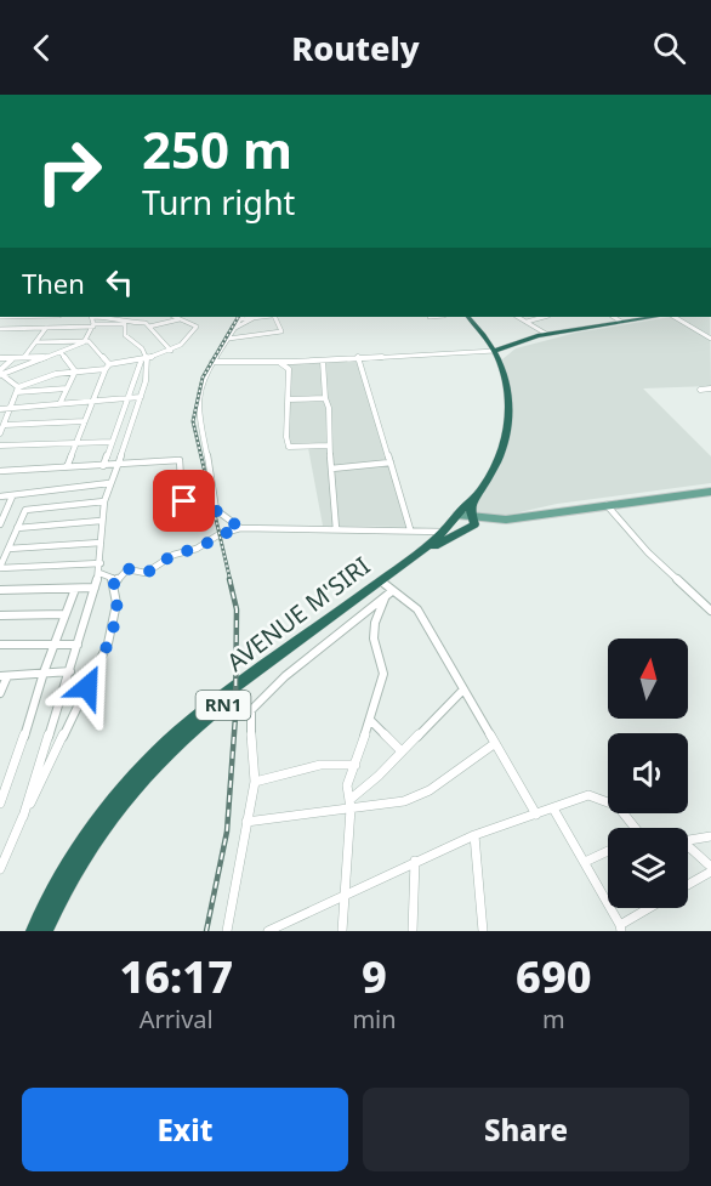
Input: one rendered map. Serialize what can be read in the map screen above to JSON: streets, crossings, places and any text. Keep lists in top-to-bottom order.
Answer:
{
  "streets": {
    "highway": ["AVENUE M'SIRI", "RN1"]
  },
  "crossings": [
    ["AVENUE M'SIRI", "RN1"]
  ],
  "north": "top",
  "page": {
    "header": "Routely",
    "turn": ["250 m", "Turn right"],
    "then": "Then",
    "eta": [
      "16:17",
      "Arrival",
      "9",
      "min",
      "690",
      "m"
    ],
    "buttons": ["Exit", "Share"]
  }
}
